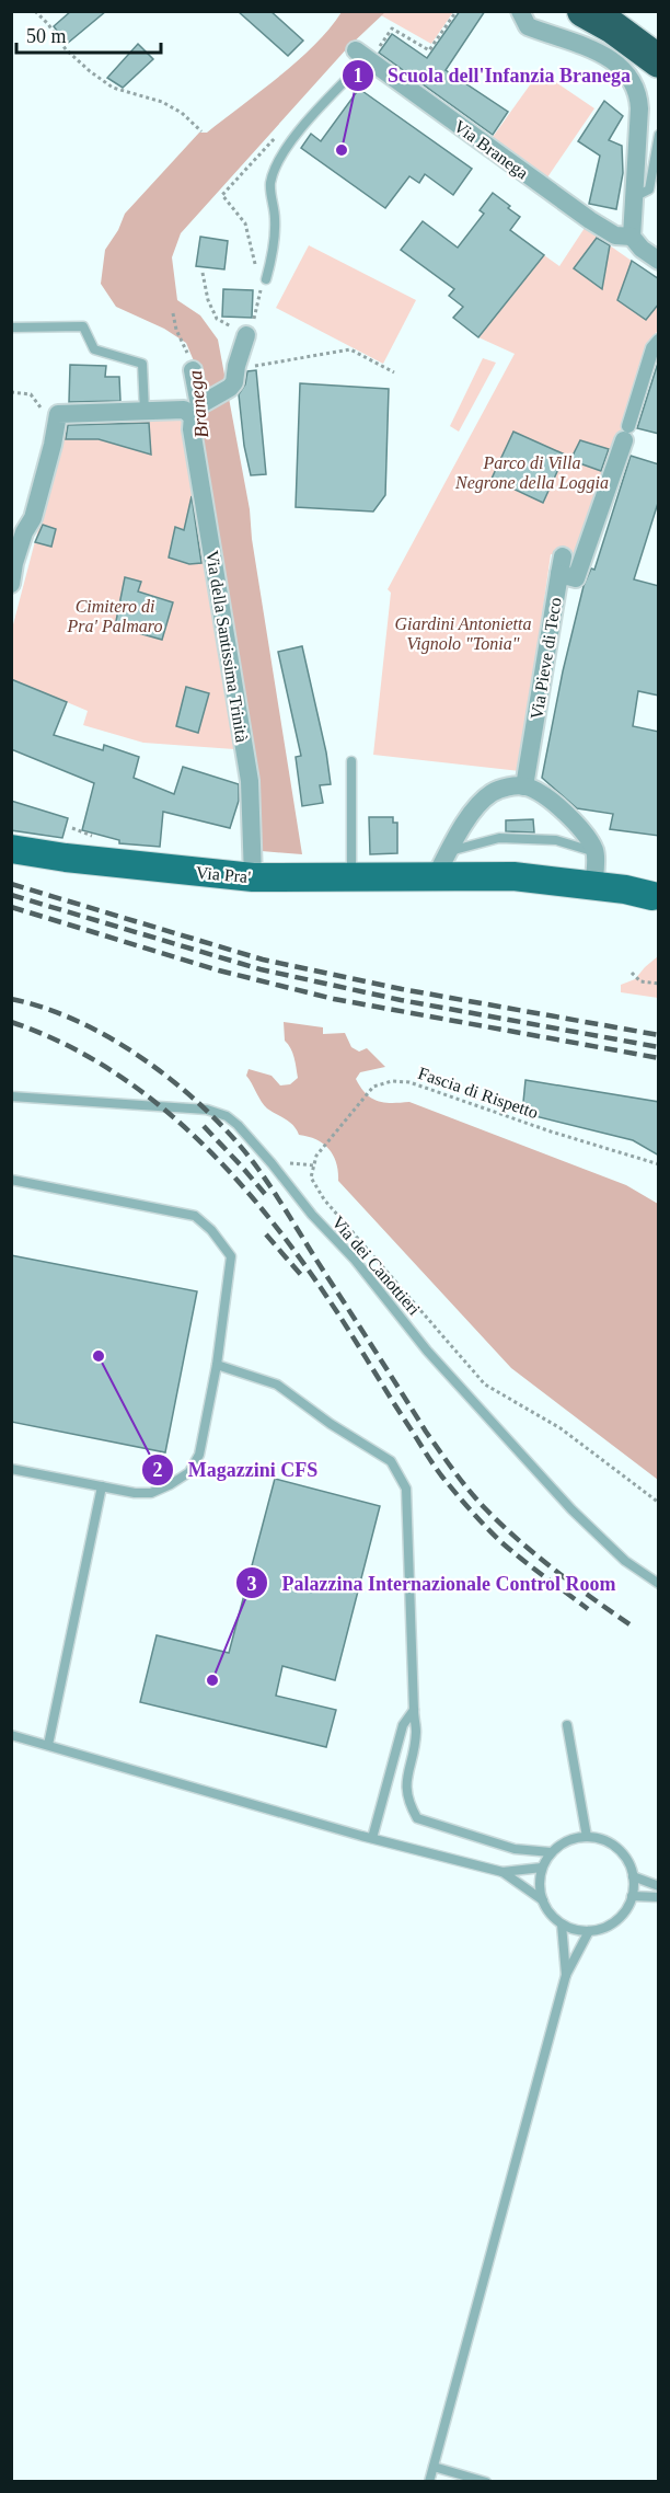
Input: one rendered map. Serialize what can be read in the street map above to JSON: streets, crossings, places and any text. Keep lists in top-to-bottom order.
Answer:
{
  "streets": {
    "main road": ["Via Pra'"],
    "street": ["Via Branega", "Via della Santissima Trinità", "Via Pieve di Teco"],
    "lane": ["Via dei Canottieri"],
    "path": ["Fascia di Rispetto"]
  },
  "crossings": [
    ["Via della Santissima Trinità", "Via Pra'"]
  ],
  "water": ["Branega"],
  "parks": ["Parco di Villa Negrone della Loggia", "Cimitero di Pra' Palmaro", "Giardini Antonietta Vignolo \"Tonia\""],
  "places": ["Scuola dell'Infanzia Branega", "Magazzini CFS", "Palazzina Internazionale Control Room"],
  "scale_bar": "50 m"
}
